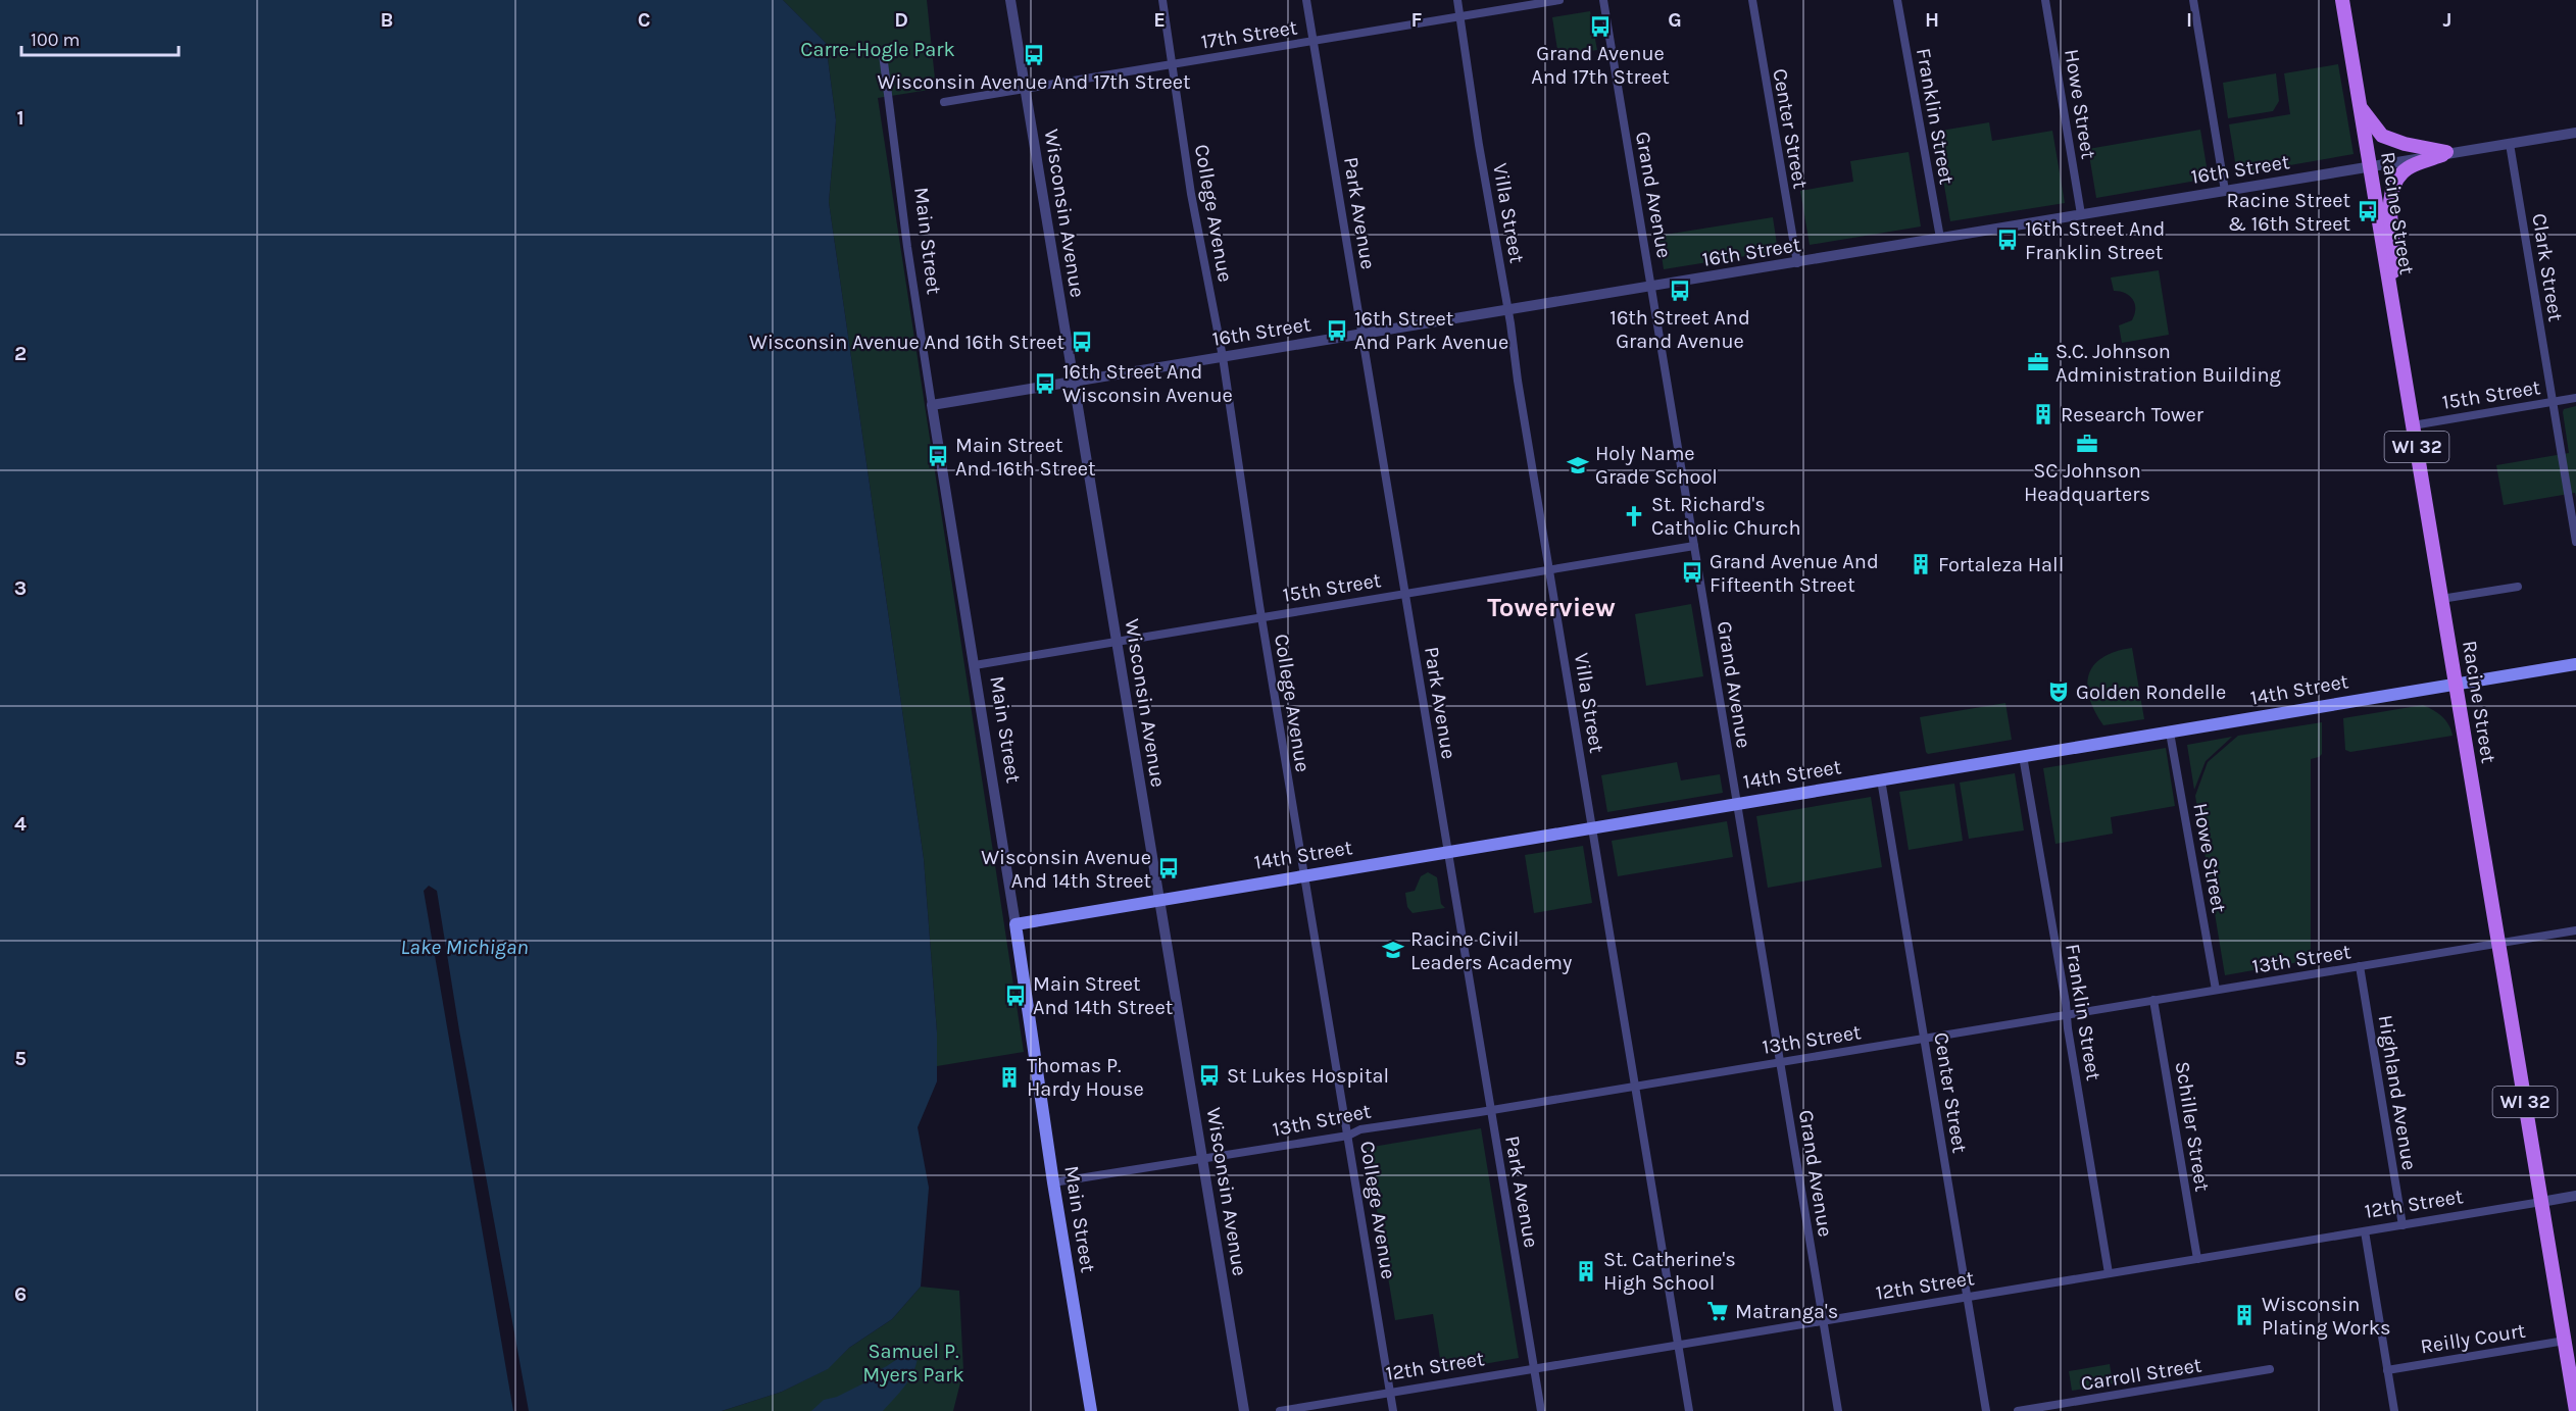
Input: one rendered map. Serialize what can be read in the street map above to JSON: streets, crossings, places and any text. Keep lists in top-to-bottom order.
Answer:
{
  "streets": {
    "main road": [
      "Racine Street",
      "Main Street",
      "WI 32",
      "14th Street"
    ],
    "street": [
      "17th Street",
      "Howe Street",
      "Franklin Street",
      "Center Street",
      "16th Street",
      "Grand Avenue",
      "Wisconsin Avenue",
      "College Avenue",
      "Park Avenue",
      "Villa Street",
      "Clark Street",
      "15th Street",
      "13th Street",
      "Highland Avenue",
      "Schiller Street",
      "12th Street",
      "Reilly Court",
      "Carroll Street"
    ]
  },
  "crossings": [
    ["17th Street", "Wisconsin Avenue"],
    ["17th Street", "College Avenue"],
    ["17th Street", "Park Avenue"],
    ["17th Street", "Villa Street"],
    ["Howe Street", "16th Street"],
    ["Howe Street", "14th Street"],
    ["Howe Street", "13th Street"],
    ["Franklin Street", "16th Street"],
    ["Franklin Street", "14th Street"],
    ["Franklin Street", "13th Street"],
    ["Franklin Street", "12th Street"],
    ["Center Street", "16th Street"],
    ["Center Street", "14th Street"],
    ["Center Street", "13th Street"],
    ["Center Street", "12th Street"],
    ["16th Street", "Grand Avenue"],
    ["16th Street", "Wisconsin Avenue"],
    ["16th Street", "College Avenue"],
    ["16th Street", "Park Avenue"],
    ["16th Street", "Villa Street"],
    ["16th Street", "Racine Street"],
    ["16th Street", "Main Street"],
    ["16th Street", "Clark Street"],
    ["Grand Avenue", "15th Street"],
    ["Grand Avenue", "14th Street"],
    ["Grand Avenue", "13th Street"],
    ["Grand Avenue", "12th Street"],
    ["Wisconsin Avenue", "15th Street"],
    ["Wisconsin Avenue", "14th Street"],
    ["Wisconsin Avenue", "13th Street"],
    ["College Avenue", "15th Street"],
    ["College Avenue", "14th Street"],
    ["College Avenue", "13th Street"],
    ["College Avenue", "12th Street"],
    ["Park Avenue", "15th Street"],
    ["Park Avenue", "14th Street"],
    ["Park Avenue", "13th Street"],
    ["Park Avenue", "12th Street"],
    ["Villa Street", "15th Street"],
    ["Villa Street", "14th Street"],
    ["Villa Street", "13th Street"],
    ["Villa Street", "12th Street"],
    ["Racine Street", "15th Street"],
    ["Racine Street", "14th Street"],
    ["Racine Street", "13th Street"],
    ["Racine Street", "12th Street"],
    ["Racine Street", "Reilly Court"],
    ["Main Street", "15th Street"],
    ["Main Street", "14th Street"],
    ["Main Street", "13th Street"],
    ["Clark Street", "15th Street"],
    ["13th Street", "Highland Avenue"],
    ["13th Street", "Schiller Street"],
    ["Highland Avenue", "12th Street"],
    ["Schiller Street", "12th Street"]
  ],
  "districts": ["Towerview"],
  "water": ["Lake Michigan"],
  "parks": ["Carre-Hogle Park", "Samuel P. Myers Park"],
  "places": {
    "bus stop": [
      "Grand Avenue And 17th Street",
      "Wisconsin Avenue And 17th Street",
      "Racine Street & 16th Street",
      "16th Street And Franklin Street",
      "16th Street And Grand Avenue",
      "16th Street And Park Avenue",
      "Wisconsin Avenue And 16th Street",
      "16th Street And Wisconsin Avenue",
      "Main Street And 16th Street",
      "Grand Avenue And Fifteenth Street",
      "Wisconsin Avenue And 14th Street",
      "Main Street And 14th Street",
      "St Lukes Hospital"
    ],
    "office": ["S.C. Johnson Administration Building", "SC Johnson Headquarters"],
    "building": [
      "Research Tower",
      "Fortaleza Hall",
      "Thomas P. Hardy House",
      "St. Catherine's High School",
      "Wisconsin Plating Works"
    ],
    "school or university": ["Holy Name Grade School", "Racine Civil Leaders Academy"],
    "church": ["St. Richard's Catholic Church"],
    "theatre": ["Golden Rondelle"],
    "supermarket": ["Matranga's"]
  },
  "scale_bar": "100 m",
  "grid": {
    "columns": [
      "B",
      "C",
      "D",
      "E",
      "F",
      "G",
      "H",
      "I",
      "J"
    ],
    "rows": [
      "1",
      "2",
      "3",
      "4",
      "5",
      "6"
    ]
  }
}
